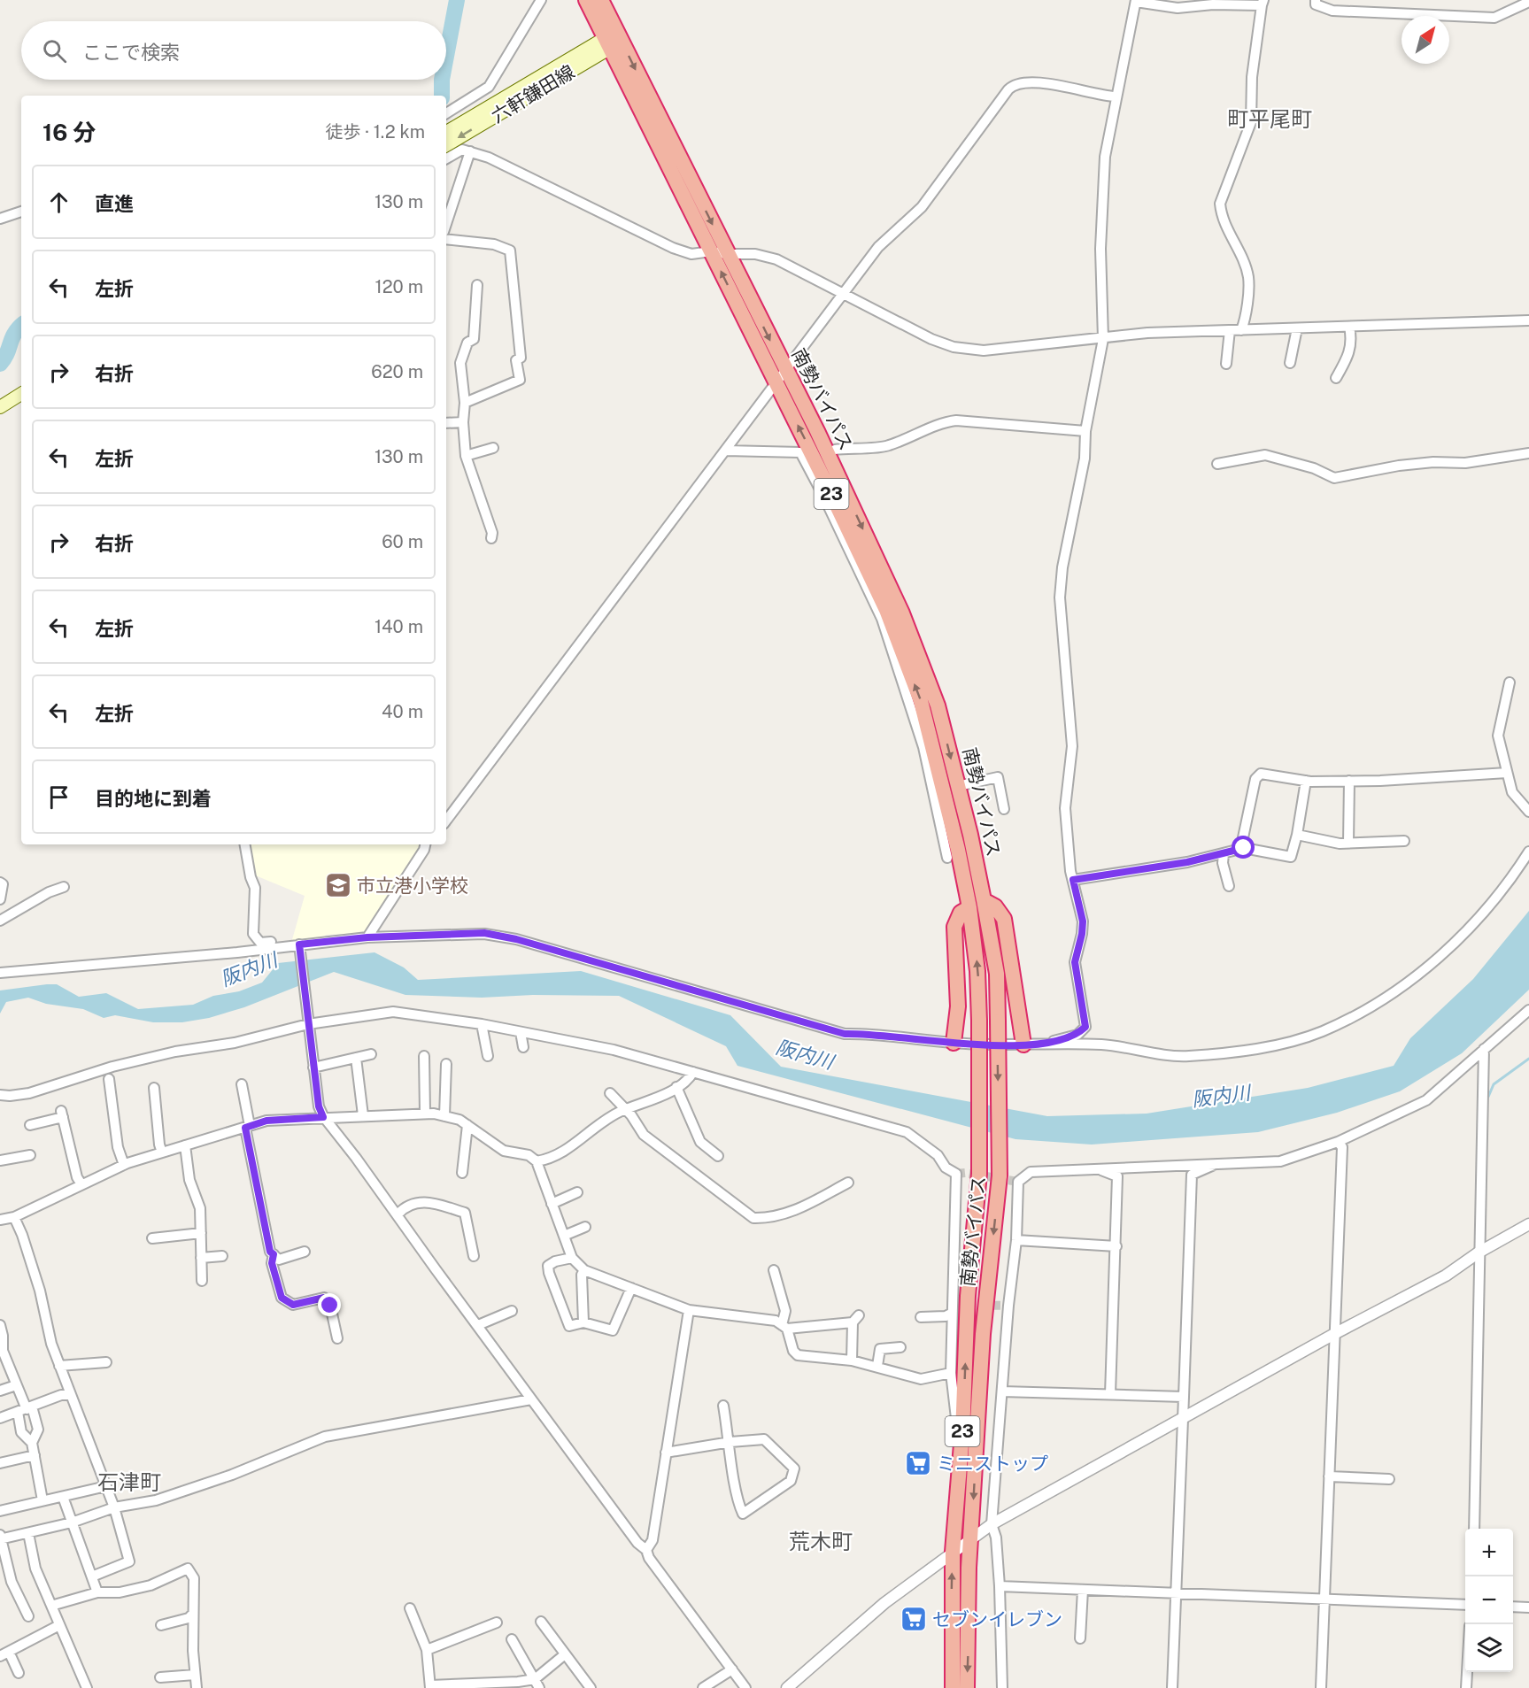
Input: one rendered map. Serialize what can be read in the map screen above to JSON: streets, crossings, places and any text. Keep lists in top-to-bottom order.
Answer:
{
  "streets": {
    "highway": ["南勢バイパス", "23"],
    "main road": ["六軒鎌田線"]
  },
  "crossings": [
    ["六軒鎌田線", "南勢バイパス"]
  ],
  "districts": ["町平尾町", "石津町", "荒木町"],
  "water": ["阪内川"],
  "places": {
    "school or university": ["市立港小学校"],
    "supermarket": ["ミニストップ", "セブンイレブン"]
  },
  "north": "top right",
  "page": {
    "search": "ここで検索",
    "heading": ["16 分", "徒歩 · 1.2 km"],
    "list": [
      ["直進", "130 m"],
      ["左折", "120 m"],
      ["右折", "620 m"],
      ["左折", "130 m"],
      ["右折", "60 m"],
      ["左折", "140 m"],
      ["左折", "40 m"],
      "目的地に到着"
    ],
    "map_buttons": ["+", "−"]
  }
}
